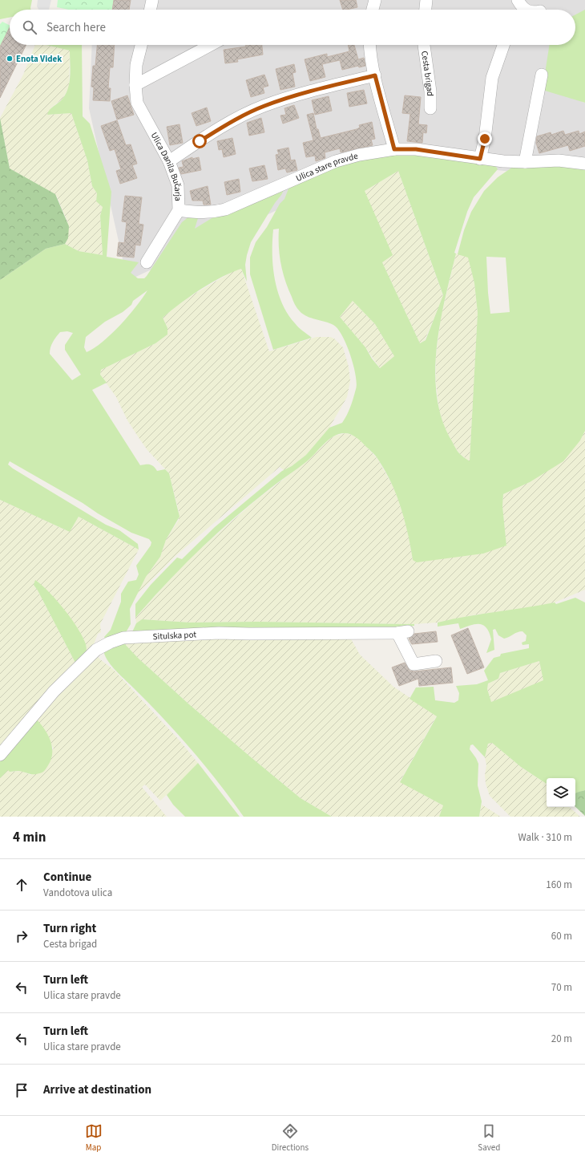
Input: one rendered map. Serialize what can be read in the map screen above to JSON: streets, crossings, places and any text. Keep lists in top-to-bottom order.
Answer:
{
  "streets": {
    "street": [
      "Cesta brigad",
      "Ulica Danila Bučarja",
      "Ulica stare pravde",
      "Situlska pot"
    ]
  },
  "crossings": [
    ["Ulica Danila Bučarja", "Ulica stare pravde"]
  ],
  "places": ["Enota Videk"],
  "page": {
    "search": "Search here",
    "heading": ["4 min", "Walk · 310 m"],
    "list": [
      ["Continue", "Vandotova ulica", "160 m"],
      ["Turn right", "Cesta brigad", "60 m"],
      ["Turn left", "Ulica stare pravde", "70 m"],
      ["Turn left", "Ulica stare pravde", "20 m"],
      "Arrive at destination"
    ],
    "nav": ["Map", "Directions", "Saved"]
  }
}
